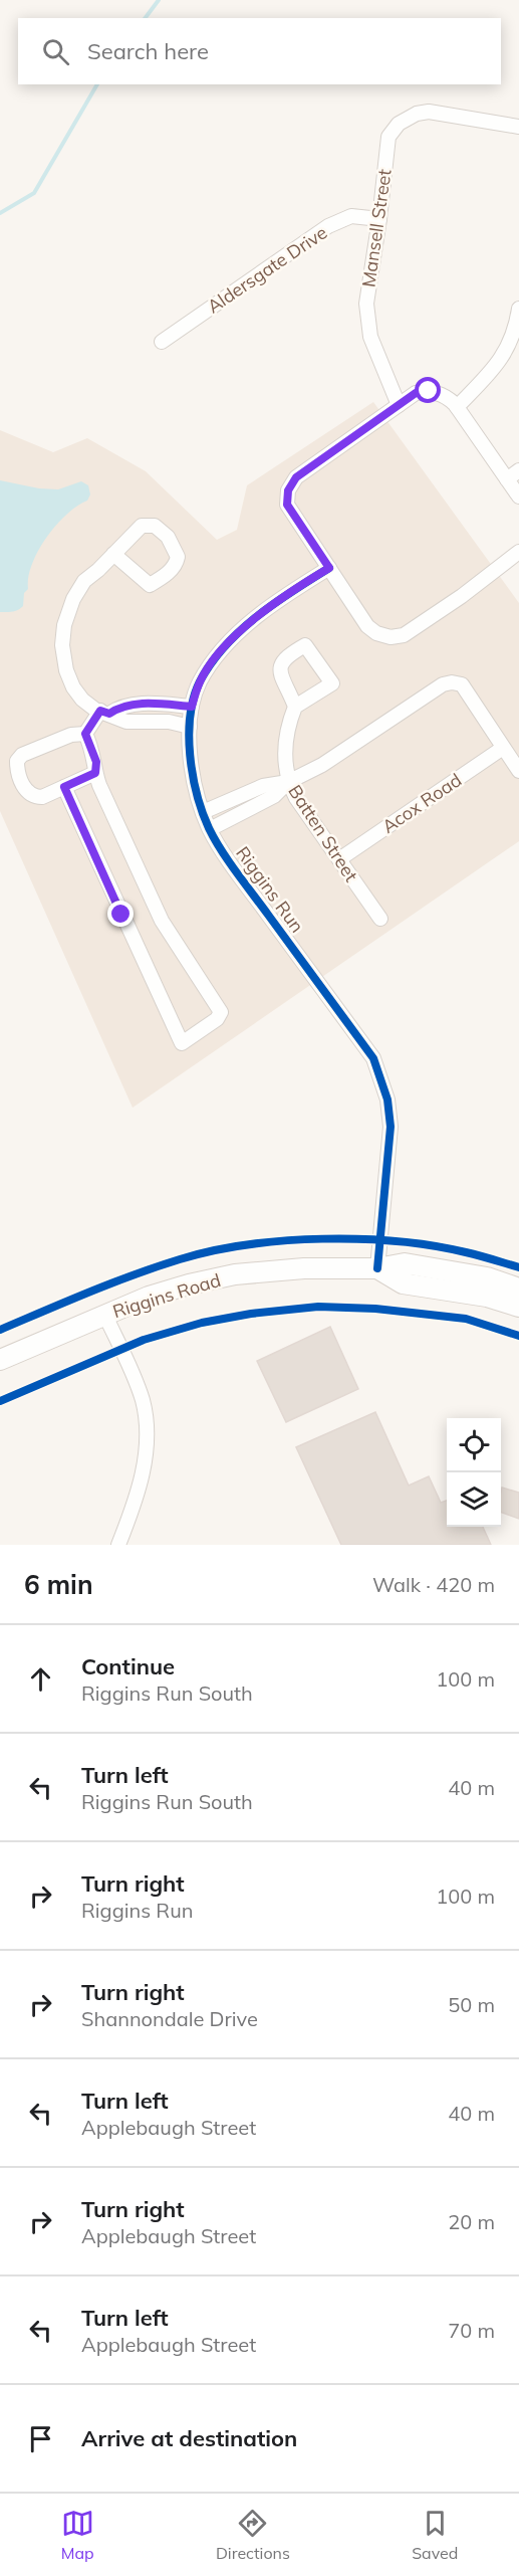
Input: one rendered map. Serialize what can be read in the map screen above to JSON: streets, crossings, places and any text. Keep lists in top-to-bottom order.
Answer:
{
  "streets": {
    "main road": ["Riggins Road"],
    "street": [
      "Mansell Street",
      "Aldersgate Drive",
      "Acox Road",
      "Batten Street",
      "Riggins Run"
    ]
  },
  "crossings": [
    ["Mansell Street", "Aldersgate Drive"],
    ["Acox Road", "Batten Street"],
    ["Riggins Run", "Riggins Road"]
  ],
  "page": {
    "search": "Search here",
    "heading": ["6 min", "Walk · 420 m"],
    "list": [
      ["Continue", "Riggins Run South", "100 m"],
      ["Turn left", "Riggins Run South", "40 m"],
      ["Turn right", "Riggins Run", "100 m"],
      ["Turn right", "Shannondale Drive", "50 m"],
      ["Turn left", "Applebaugh Street", "40 m"],
      ["Turn right", "Applebaugh Street", "20 m"],
      ["Turn left", "Applebaugh Street", "70 m"],
      "Arrive at destination"
    ],
    "nav": ["Map", "Directions", "Saved"]
  }
}
